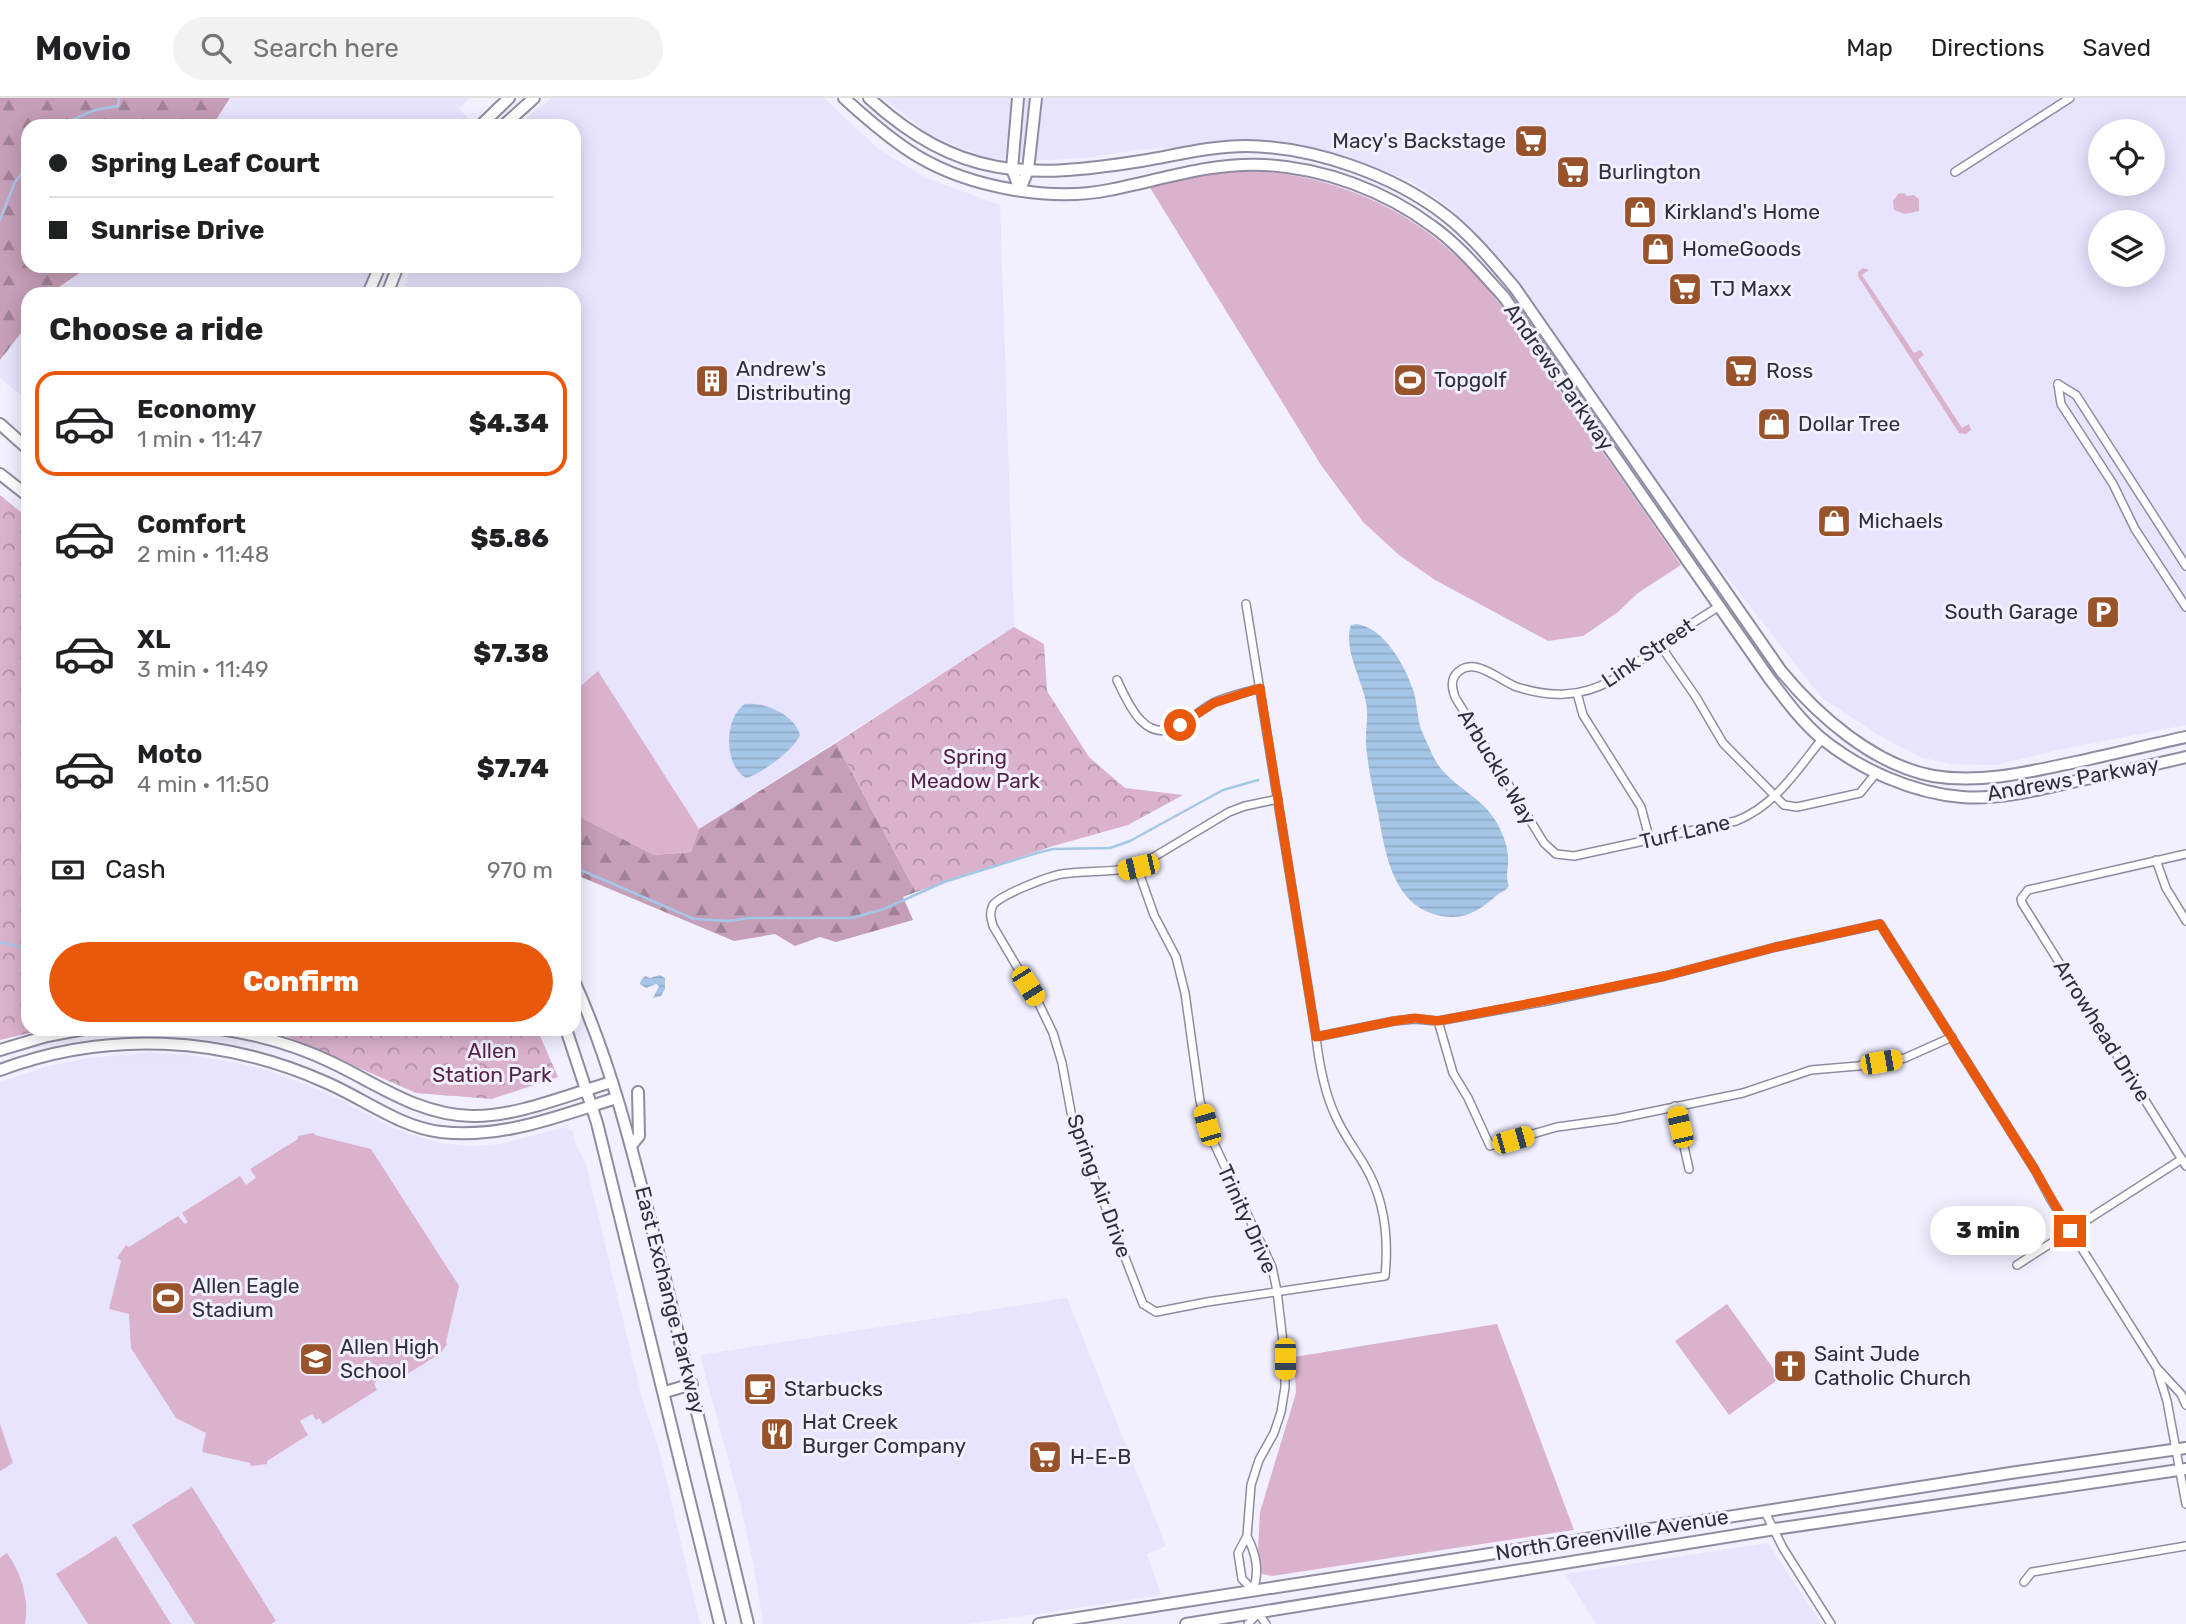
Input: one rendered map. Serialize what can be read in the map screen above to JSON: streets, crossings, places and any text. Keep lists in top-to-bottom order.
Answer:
{
  "streets": {
    "street": [
      "Andrews Parkway",
      "Link Street",
      "Arbuckle Way",
      "Turf Lane",
      "Arrowhead Drive",
      "Spring Air Drive",
      "Trinity Drive",
      "East Exchange Parkway",
      "North Greenville Avenue"
    ]
  },
  "crossings": [
    ["Andrews Parkway", "Link Street"],
    ["Andrews Parkway", "Turf Lane"],
    ["Link Street", "Arbuckle Way"],
    ["Arbuckle Way", "Turf Lane"],
    ["Spring Air Drive", "Trinity Drive"],
    ["Trinity Drive", "North Greenville Avenue"]
  ],
  "parks": ["Spring Meadow Park", "Allen Station Park"],
  "places": {
    "supermarket": [
      "Macy's Backstage",
      "Burlington",
      "TJ Maxx",
      "Ross",
      "H-E-B"
    ],
    "shop": [
      "Kirkland's Home",
      "HomeGoods",
      "Dollar Tree",
      "Michaels"
    ],
    "sports": ["Topgolf", "Allen Eagle Stadium"],
    "building": ["Andrew's Distributing"],
    "parking": ["South Garage"],
    "school or university": ["Allen High School"],
    "church": ["Saint Jude Catholic Church"],
    "cafe": ["Starbucks"],
    "restaurant": ["Hat Creek Burger Company"]
  },
  "page": {
    "header": "Movio",
    "search": "Search here",
    "nav": ["Map", "Directions", "Saved"],
    "banner": ["Spring Leaf Court", "Sunrise Drive"],
    "heading": "Choose a ride",
    "list": [
      {
        "name": "Economy",
        "note": "1 min · 11:47",
        "value": "$4.34"
      },
      {
        "name": "Comfort",
        "note": "2 min · 11:48",
        "value": "$5.86"
      },
      {
        "name": "XL",
        "note": "3 min · 11:49",
        "value": "$7.38"
      },
      {
        "name": "Moto",
        "note": "4 min · 11:50",
        "value": "$7.74"
      }
    ],
    "pay": ["Cash", "970 m"],
    "buttons": "Confirm",
    "bubble": "3 min"
  }
}
